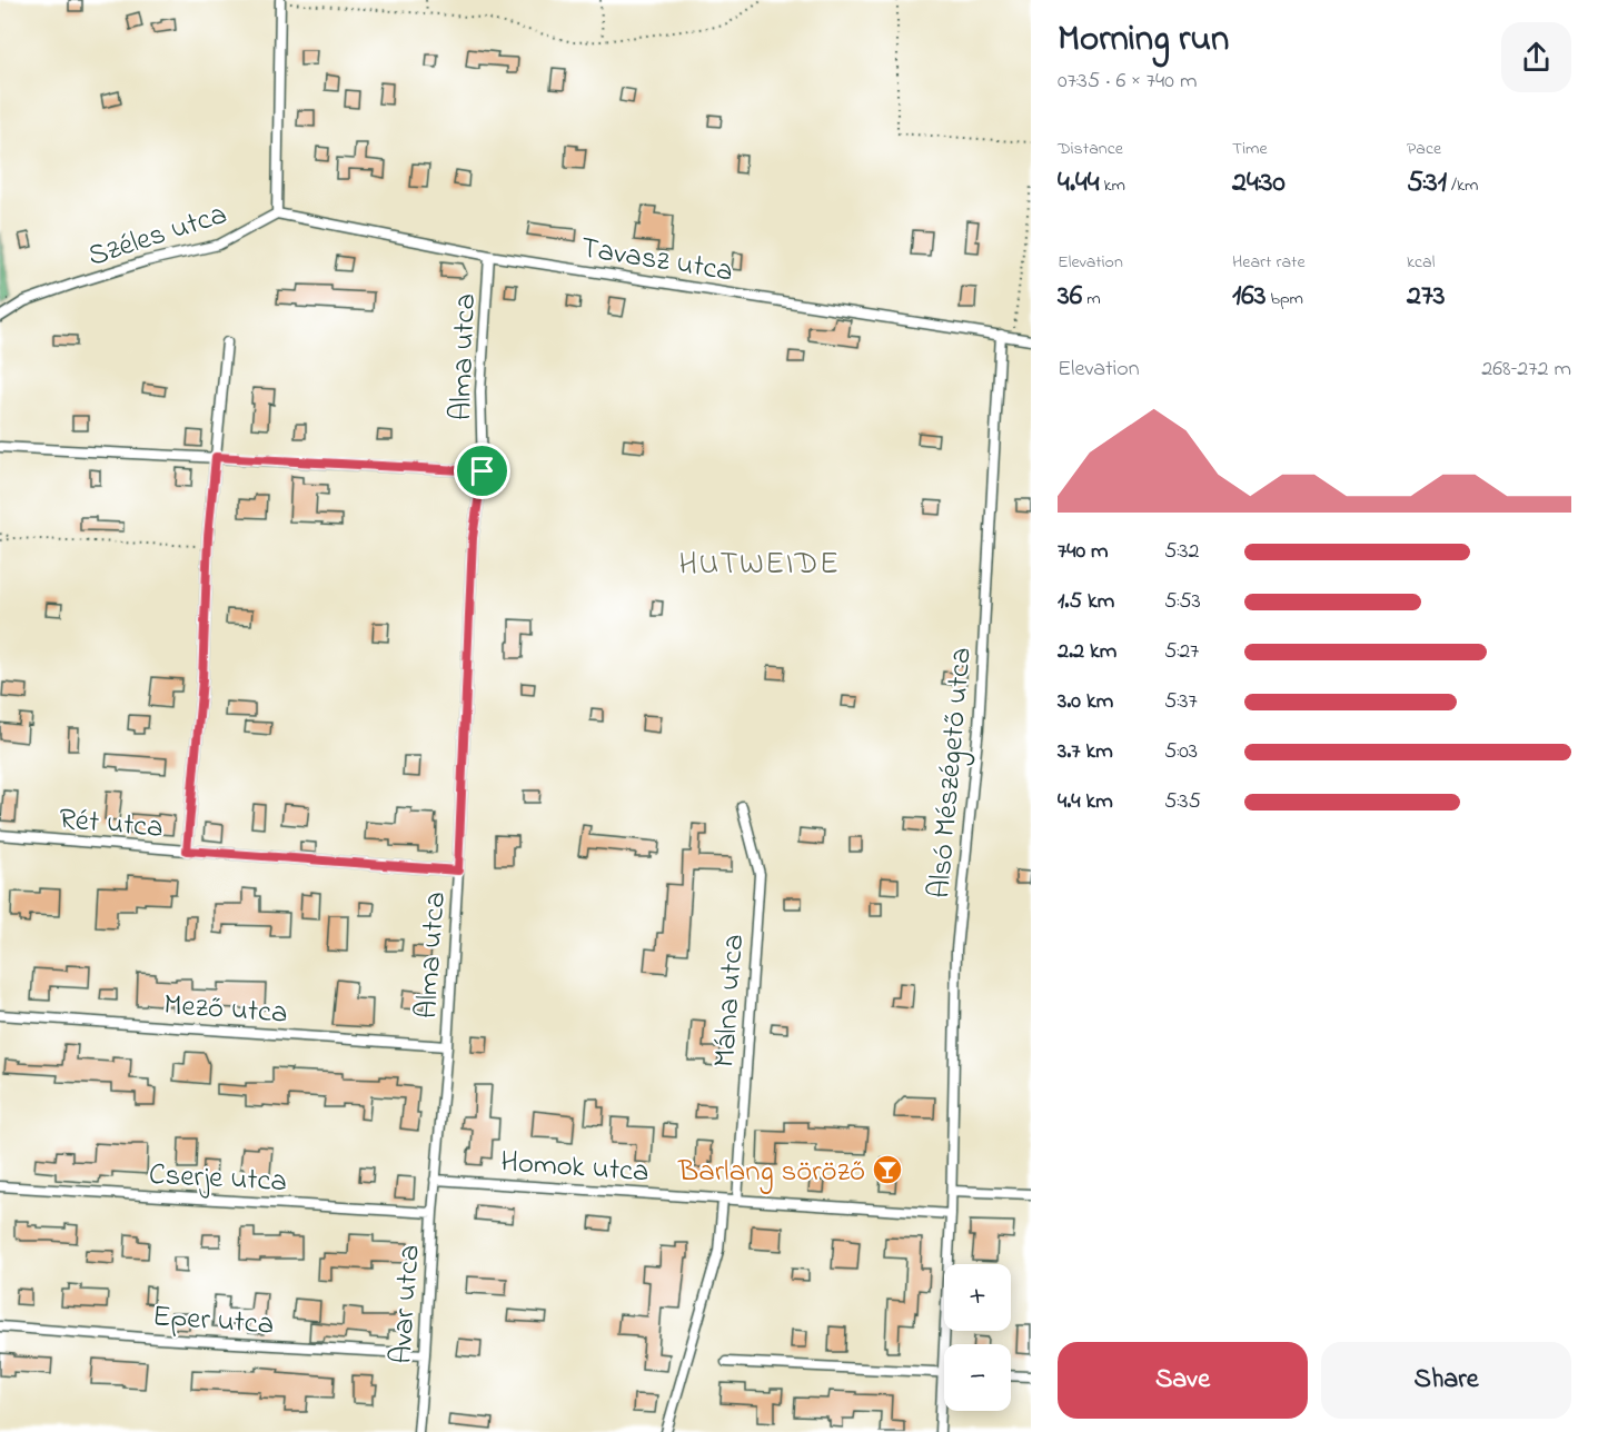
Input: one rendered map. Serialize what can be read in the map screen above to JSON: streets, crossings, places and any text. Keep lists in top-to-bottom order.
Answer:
{
  "streets": {
    "street": [
      "Széles utca",
      "Tavasz utca",
      "Alma utca",
      "Alsó Mészégető utca",
      "Rét utca",
      "Málna utca",
      "Mező utca",
      "Homok utca",
      "Cserje utca",
      "Avar utca",
      "Eper utca"
    ]
  },
  "crossings": [
    ["Széles utca", "Tavasz utca"],
    ["Tavasz utca", "Alma utca"],
    ["Tavasz utca", "Alsó Mészégető utca"],
    ["Alma utca", "Rét utca"],
    ["Alma utca", "Mező utca"],
    ["Alma utca", "Homok utca"],
    ["Alma utca", "Avar utca"],
    ["Alsó Mészégető utca", "Homok utca"],
    ["Málna utca", "Homok utca"],
    ["Homok utca", "Avar utca"],
    ["Cserje utca", "Avar utca"],
    ["Avar utca", "Eper utca"]
  ],
  "districts": ["HUTWEIDE"],
  "places": {
    "bar": ["Barlang söröző"]
  },
  "page": {
    "heading": ["Morning run", "07:35 · 6 × 740 m"],
    "stats": [
      ["Distance", "4.44 km"],
      ["Time", "24:30"],
      ["Pace", "5:31 /km"],
      ["Elevation", "36 m"],
      ["Heart rate", "163 bpm"],
      ["kcal", "273"]
    ],
    "chart": ["Elevation", "268–272 m"],
    "list": [
      {
        "name": "740 m",
        "note": "5:32"
      },
      {
        "name": "1.5 km",
        "note": "5:53"
      },
      {
        "name": "2.2 km",
        "note": "5:27"
      },
      {
        "name": "3.0 km",
        "note": "5:37"
      },
      {
        "name": "3.7 km",
        "note": "5:03"
      },
      {
        "name": "4.4 km",
        "note": "5:35"
      }
    ],
    "map_buttons": ["+", "−"],
    "buttons": ["Save", "Share"]
  }
}
